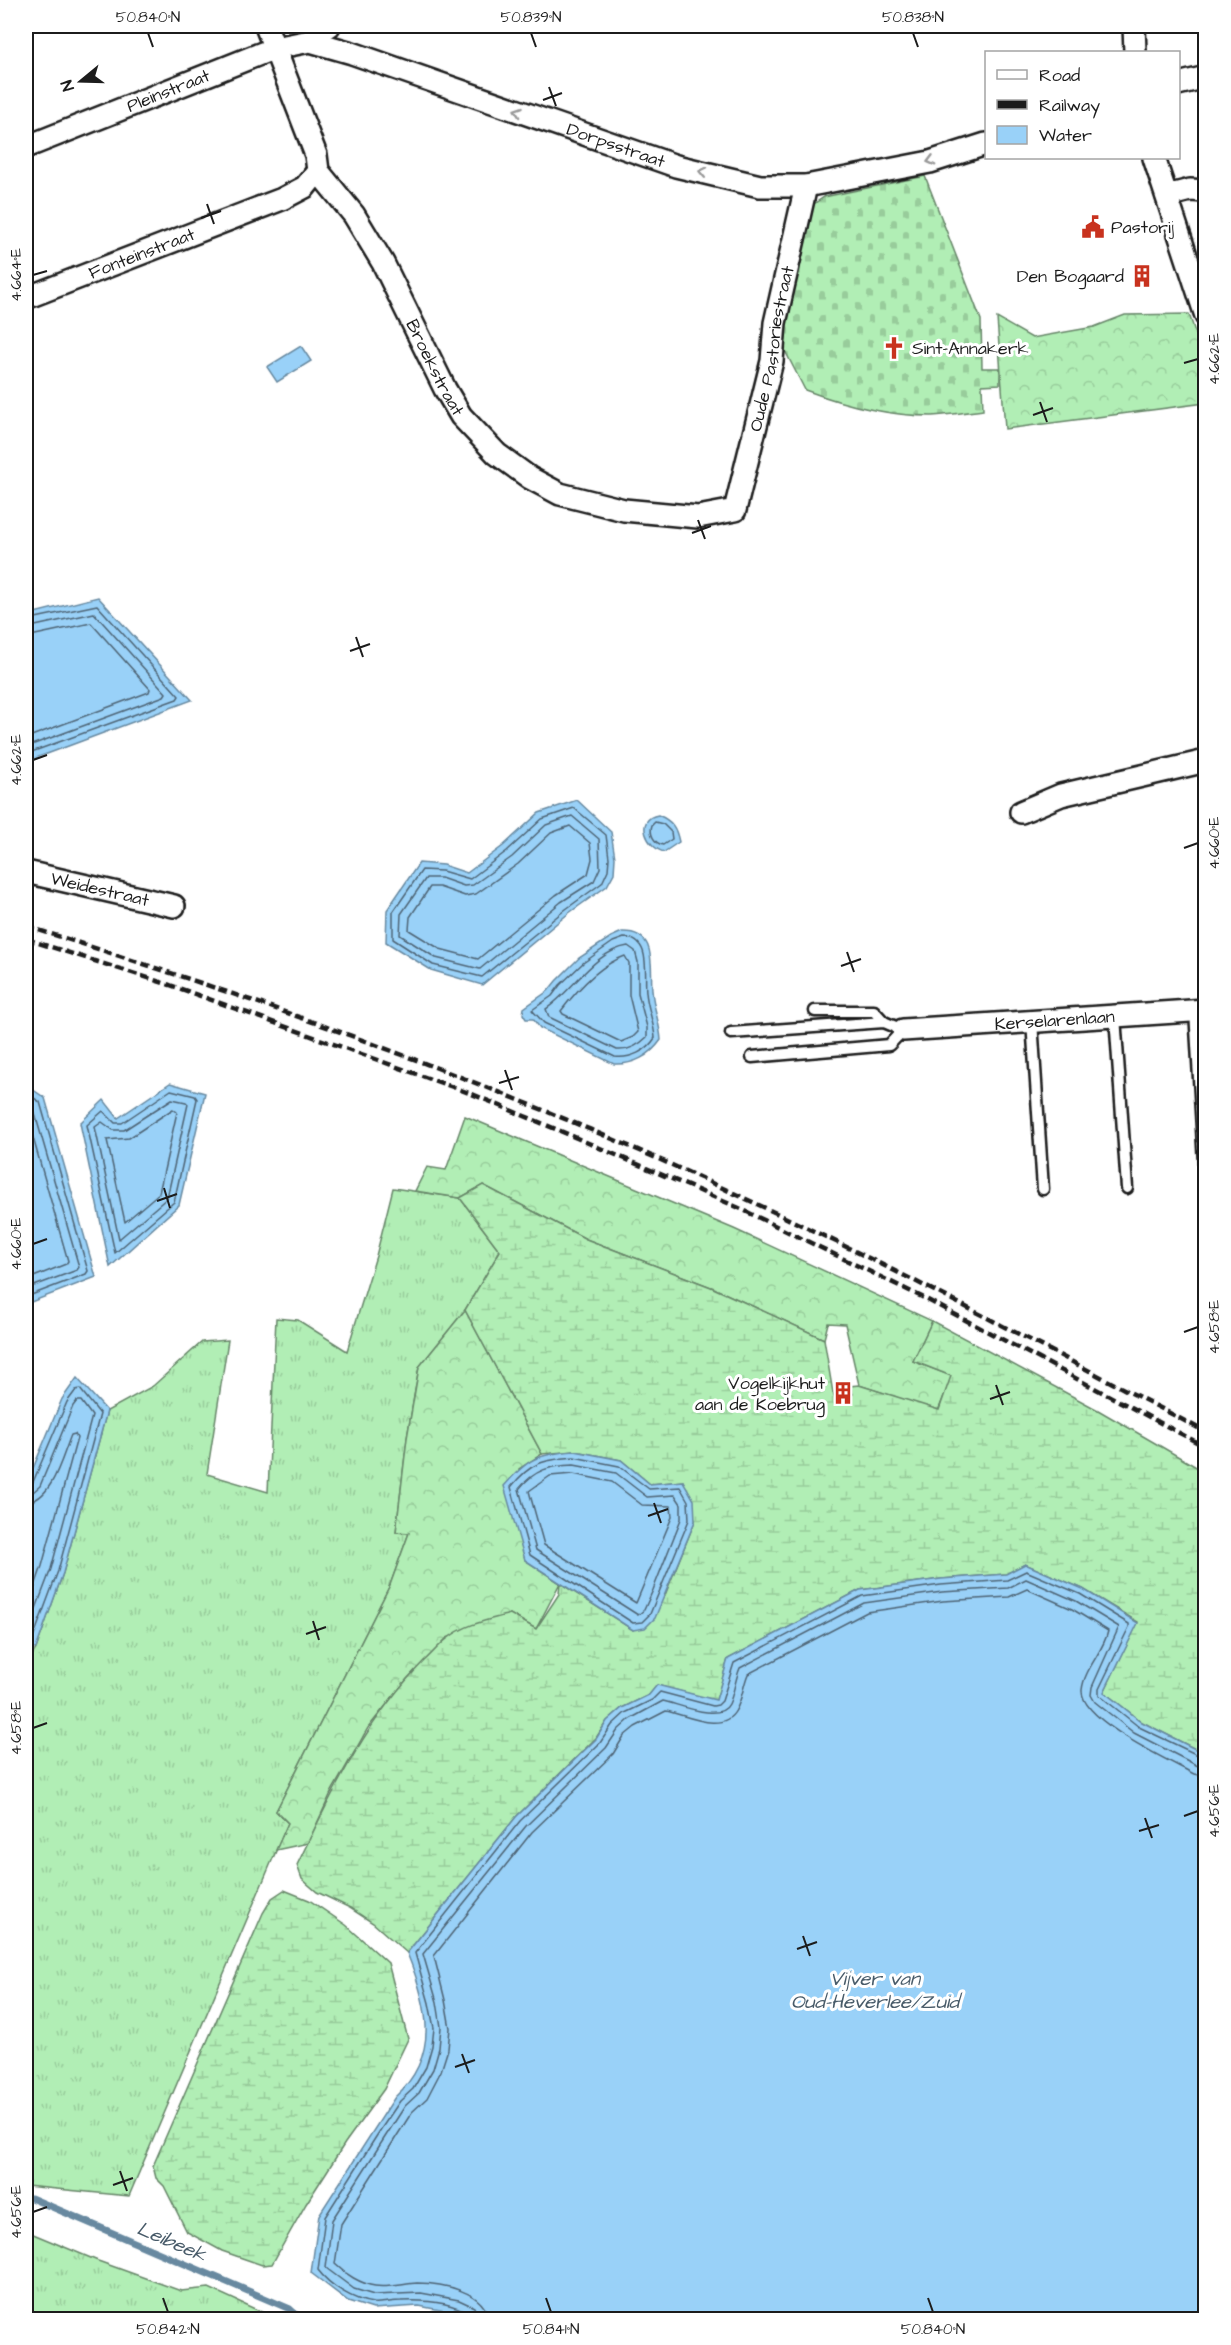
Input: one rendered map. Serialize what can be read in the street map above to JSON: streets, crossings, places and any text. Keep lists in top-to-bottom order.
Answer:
{
  "streets": {
    "street": [
      "Pleinstraat",
      "Dorpsstraat",
      "Fonteinstraat",
      "Oude Pastoriestraat",
      "Broekstraat",
      "Weidestraat",
      "Kerselarenlaan"
    ]
  },
  "crossings": [
    ["Pleinstraat", "Dorpsstraat"],
    ["Pleinstraat", "Broekstraat"],
    ["Dorpsstraat", "Oude Pastoriestraat"],
    ["Dorpsstraat", "Broekstraat"],
    ["Fonteinstraat", "Broekstraat"],
    ["Oude Pastoriestraat", "Broekstraat"]
  ],
  "one_way": ["Dorpsstraat"],
  "water": ["Vijver van Oud-Heverlee/Zuid", "Leibeek"],
  "places": {
    "public building": ["Pastorij"],
    "building": ["Den Bogaard", "Vogelkijkhut aan de Koebrug"],
    "church": ["Sint-Annakerk"]
  },
  "legend": ["Road", "Railway", "Water"],
  "north": "left",
  "coordinates": [
    "50.840°N",
    "50.839°N",
    "50.838°N",
    "4.664°E",
    "4.662°E",
    "4.660°E",
    "4.658°E",
    "4.656°E",
    "50.842°N",
    "50.841°N"
  ]
}
